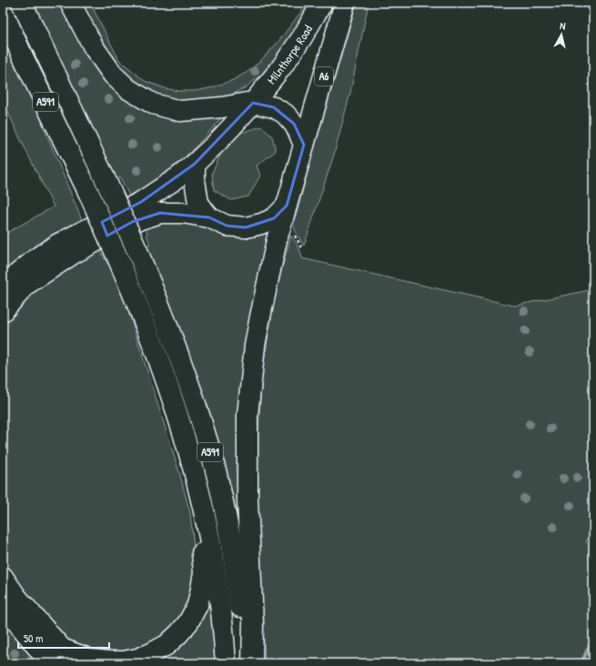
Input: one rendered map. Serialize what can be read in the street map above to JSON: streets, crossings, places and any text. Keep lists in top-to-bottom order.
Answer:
{
  "streets": {
    "highway": ["Milnthorpe Road", "A6", "A591"]
  },
  "crossings": [
    ["Milnthorpe Road", "A6"]
  ],
  "scale_bar": "50 m",
  "north": "top"
}
